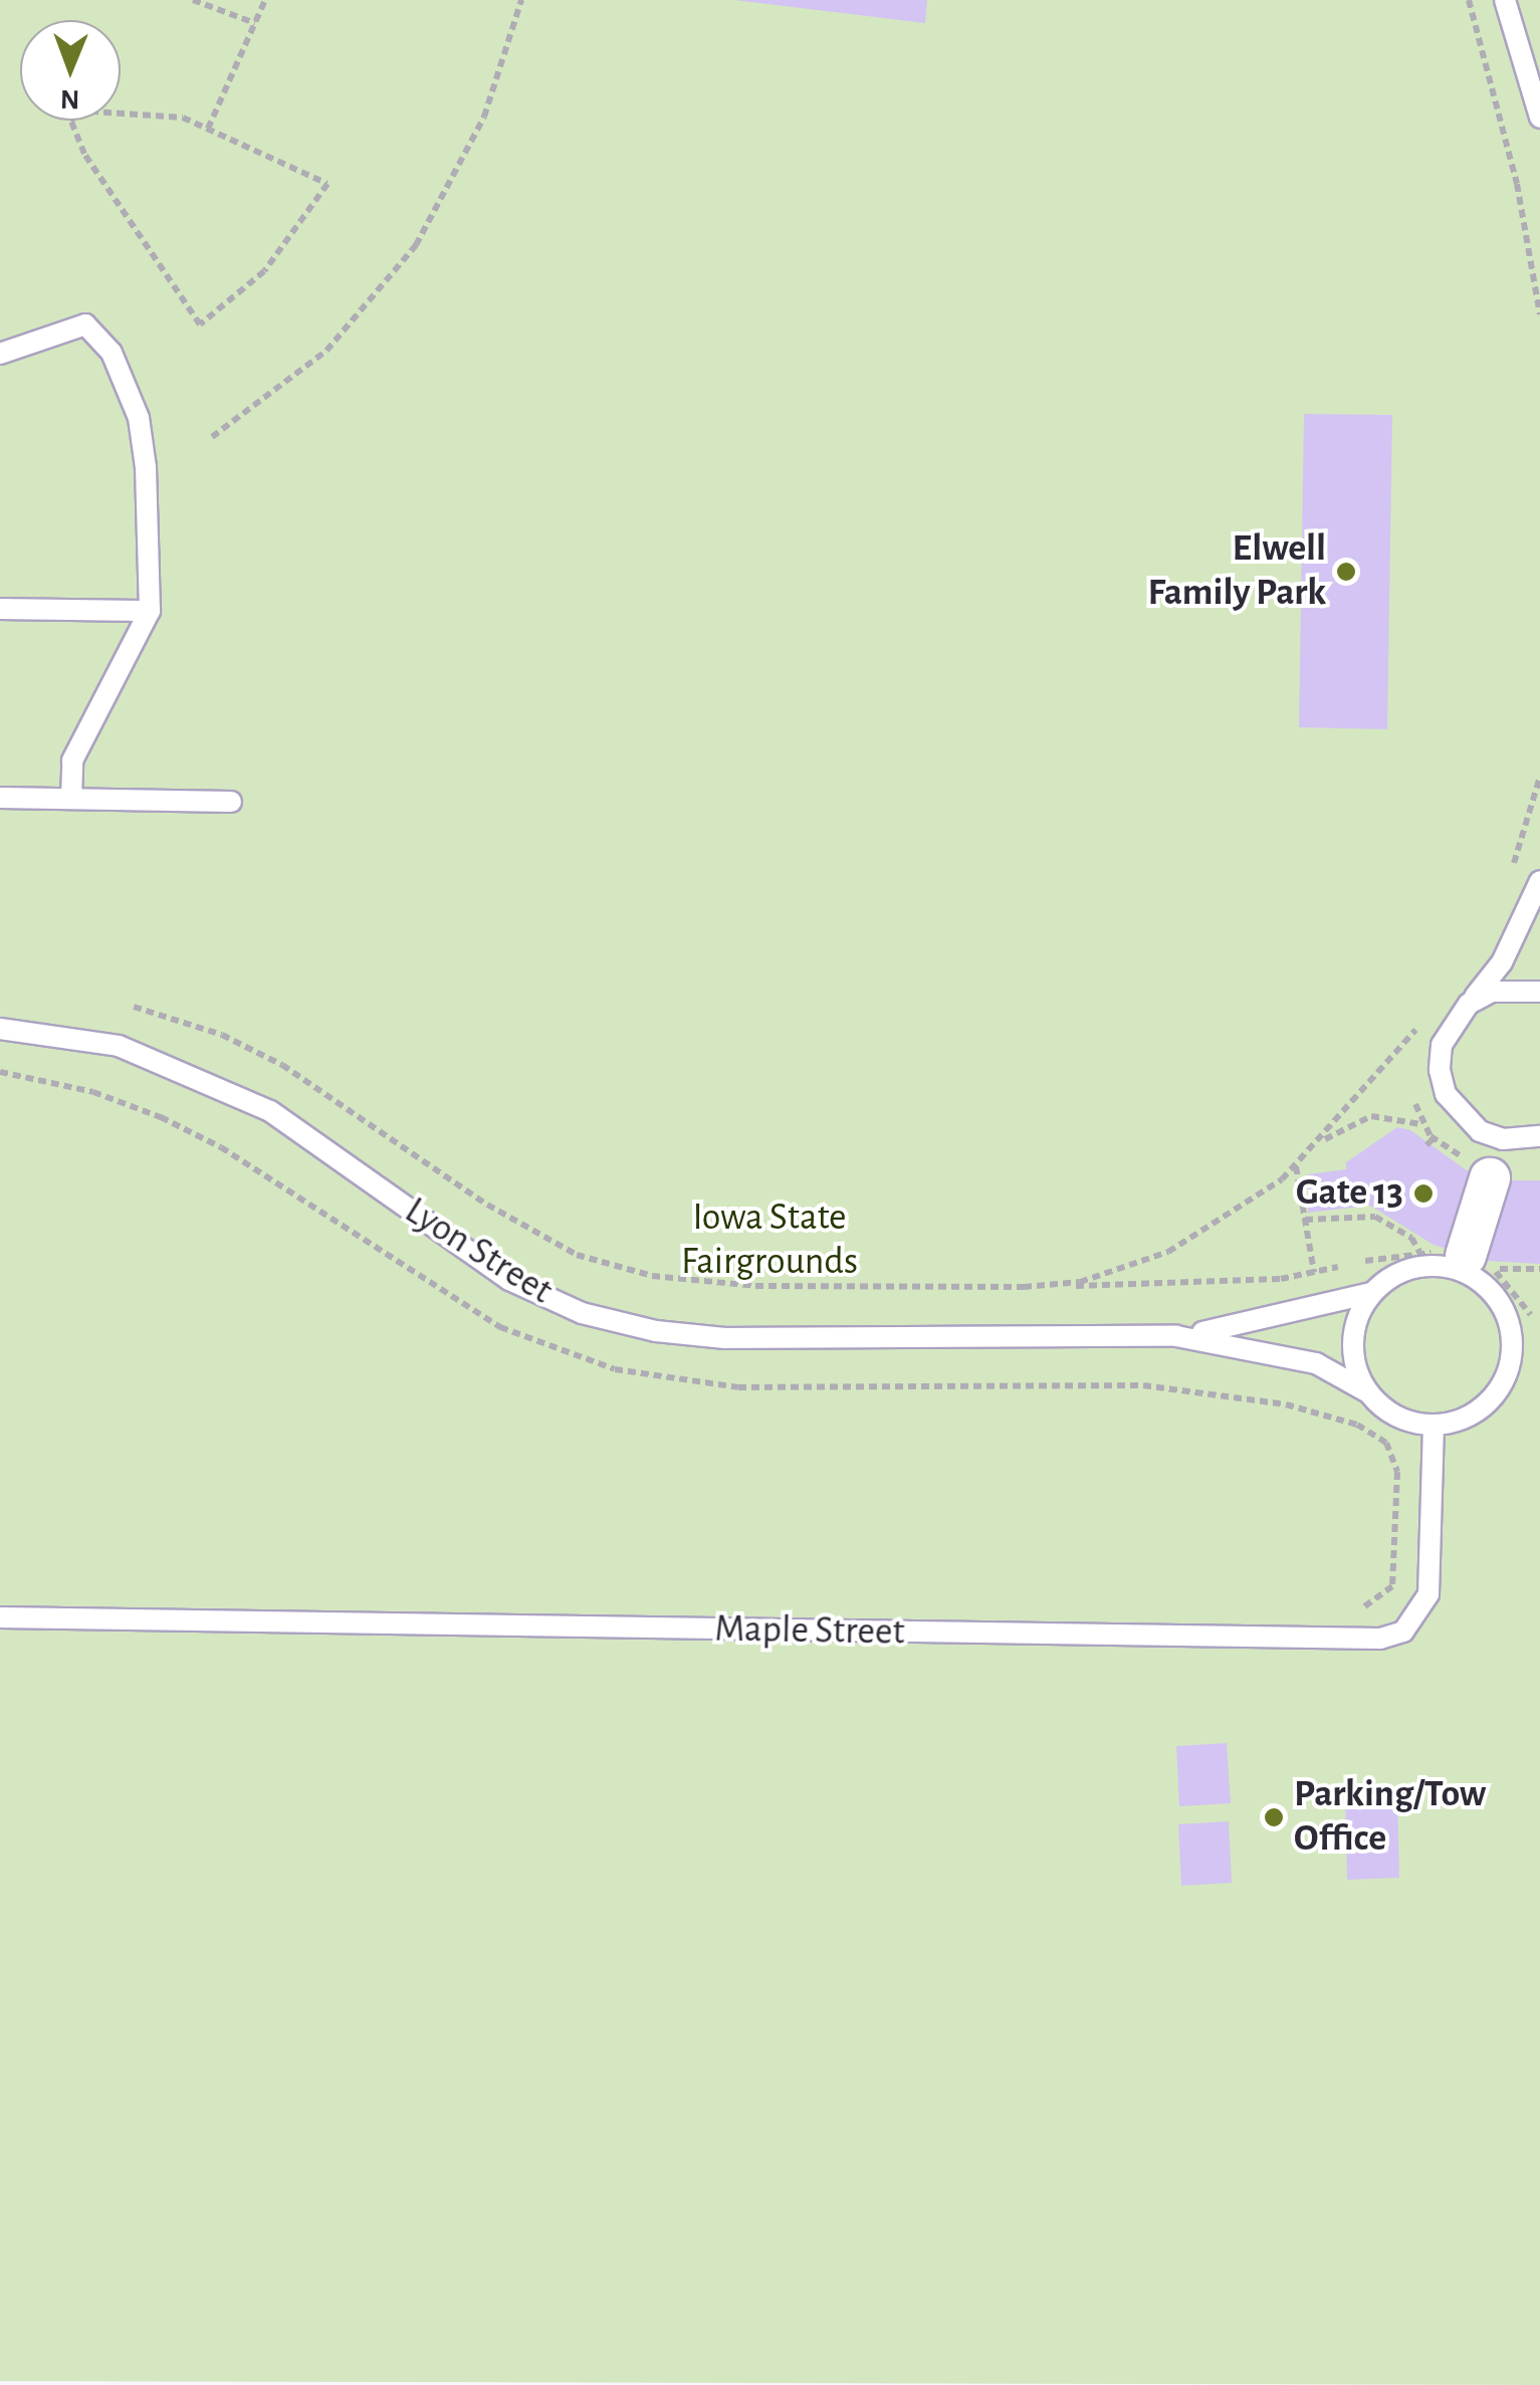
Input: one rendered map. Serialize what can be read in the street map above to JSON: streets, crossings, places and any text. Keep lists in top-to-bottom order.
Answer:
{
  "streets": {
    "lane": ["Lyon Street", "Maple Street"]
  },
  "parks": ["Iowa State Fairgrounds"],
  "places": ["Elwell Family Park", "Gate 13", "Parking/Tow Office"],
  "north": "bottom"
}
